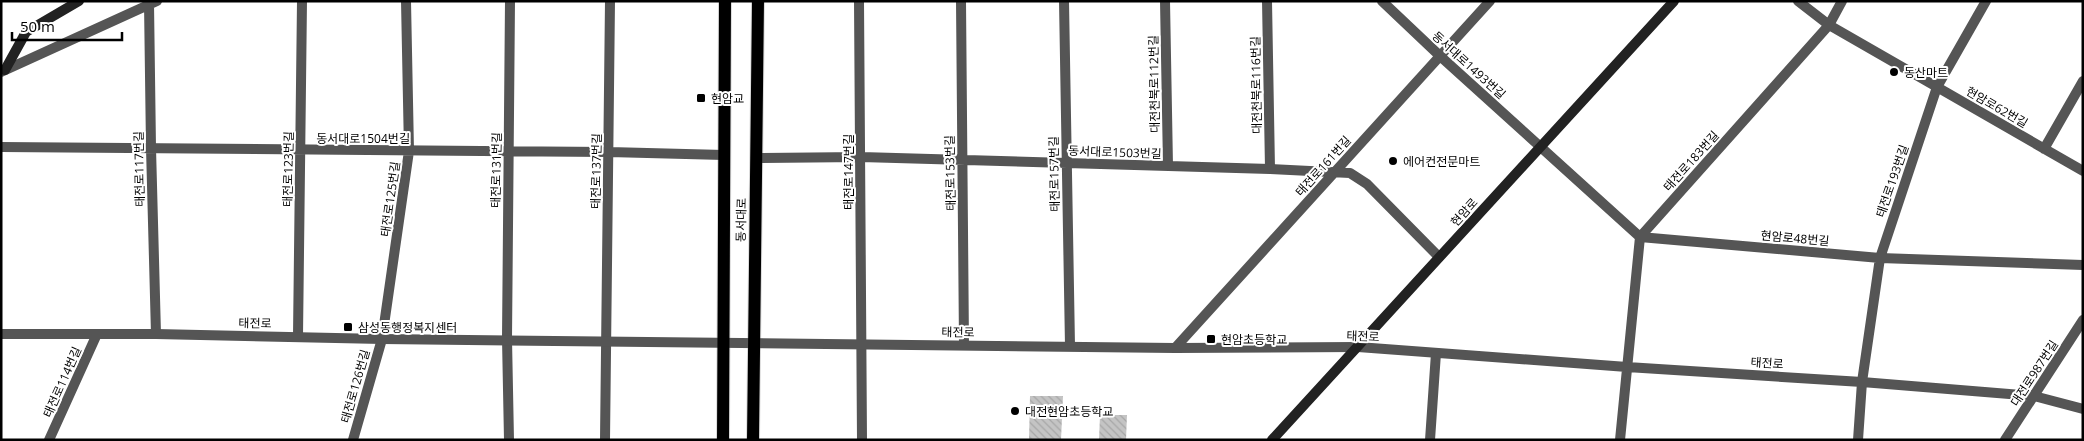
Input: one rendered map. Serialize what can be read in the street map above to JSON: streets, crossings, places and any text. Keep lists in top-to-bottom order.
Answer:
{
  "streets": {
    "main road": ["현암로", "동서대로"],
    "street": [
      "동서대로1493번길",
      "대전천북로112번길",
      "대전천북로116번길",
      "현암로62번길",
      "동서대로1504번길",
      "동서대로1503번길",
      "태전로183번길",
      "태전로161번길",
      "태전로117번길",
      "태전로123번길",
      "태전로131번길",
      "태전로137번길",
      "태전로147번길",
      "태전로153번길",
      "태전로157번길",
      "태전로193번길",
      "태전로125번길",
      "현암로48번길",
      "태전로",
      "대전로987번길",
      "태전로114번길",
      "태전로126번길"
    ]
  },
  "crossings": [
    ["동서대로1493번길", "태전로161번길"],
    ["동서대로1493번길", "현암로"],
    ["대전천북로112번길", "동서대로1503번길"],
    ["대전천북로116번길", "동서대로1503번길"],
    ["현암로62번길", "태전로183번길"],
    ["현암로62번길", "태전로193번길"],
    ["동서대로1504번길", "태전로117번길"],
    ["동서대로1504번길", "태전로123번길"],
    ["동서대로1504번길", "태전로131번길"],
    ["동서대로1504번길", "태전로137번길"],
    ["동서대로1504번길", "태전로125번길"],
    ["동서대로1504번길", "동서대로"],
    ["동서대로1503번길", "태전로161번길"],
    ["동서대로1503번길", "태전로147번길"],
    ["동서대로1503번길", "태전로153번길"],
    ["동서대로1503번길", "태전로157번길"],
    ["동서대로1503번길", "현암로"],
    ["동서대로1503번길", "동서대로"],
    ["태전로183번길", "현암로48번길"],
    ["태전로161번길", "태전로"],
    ["태전로117번길", "태전로"],
    ["태전로123번길", "태전로"],
    ["태전로131번길", "태전로"],
    ["태전로137번길", "태전로"],
    ["태전로147번길", "태전로"],
    ["태전로153번길", "태전로"],
    ["태전로157번길", "태전로"],
    ["태전로193번길", "현암로48번길"],
    ["태전로193번길", "태전로"],
    ["태전로125번길", "태전로"],
    ["태전로125번길", "태전로126번길"],
    ["현암로", "태전로"],
    ["동서대로", "태전로"],
    ["태전로", "대전로987번길"],
    ["태전로", "태전로114번길"],
    ["태전로", "태전로126번길"]
  ],
  "places": {
    "other": ["동산마트", "에어컨전문마트", "대전현암초등학교"],
    "transit": ["현암교", "삼성동행정복지센터", "현암초등학교"]
  },
  "scale_bar": "50 m"
}
